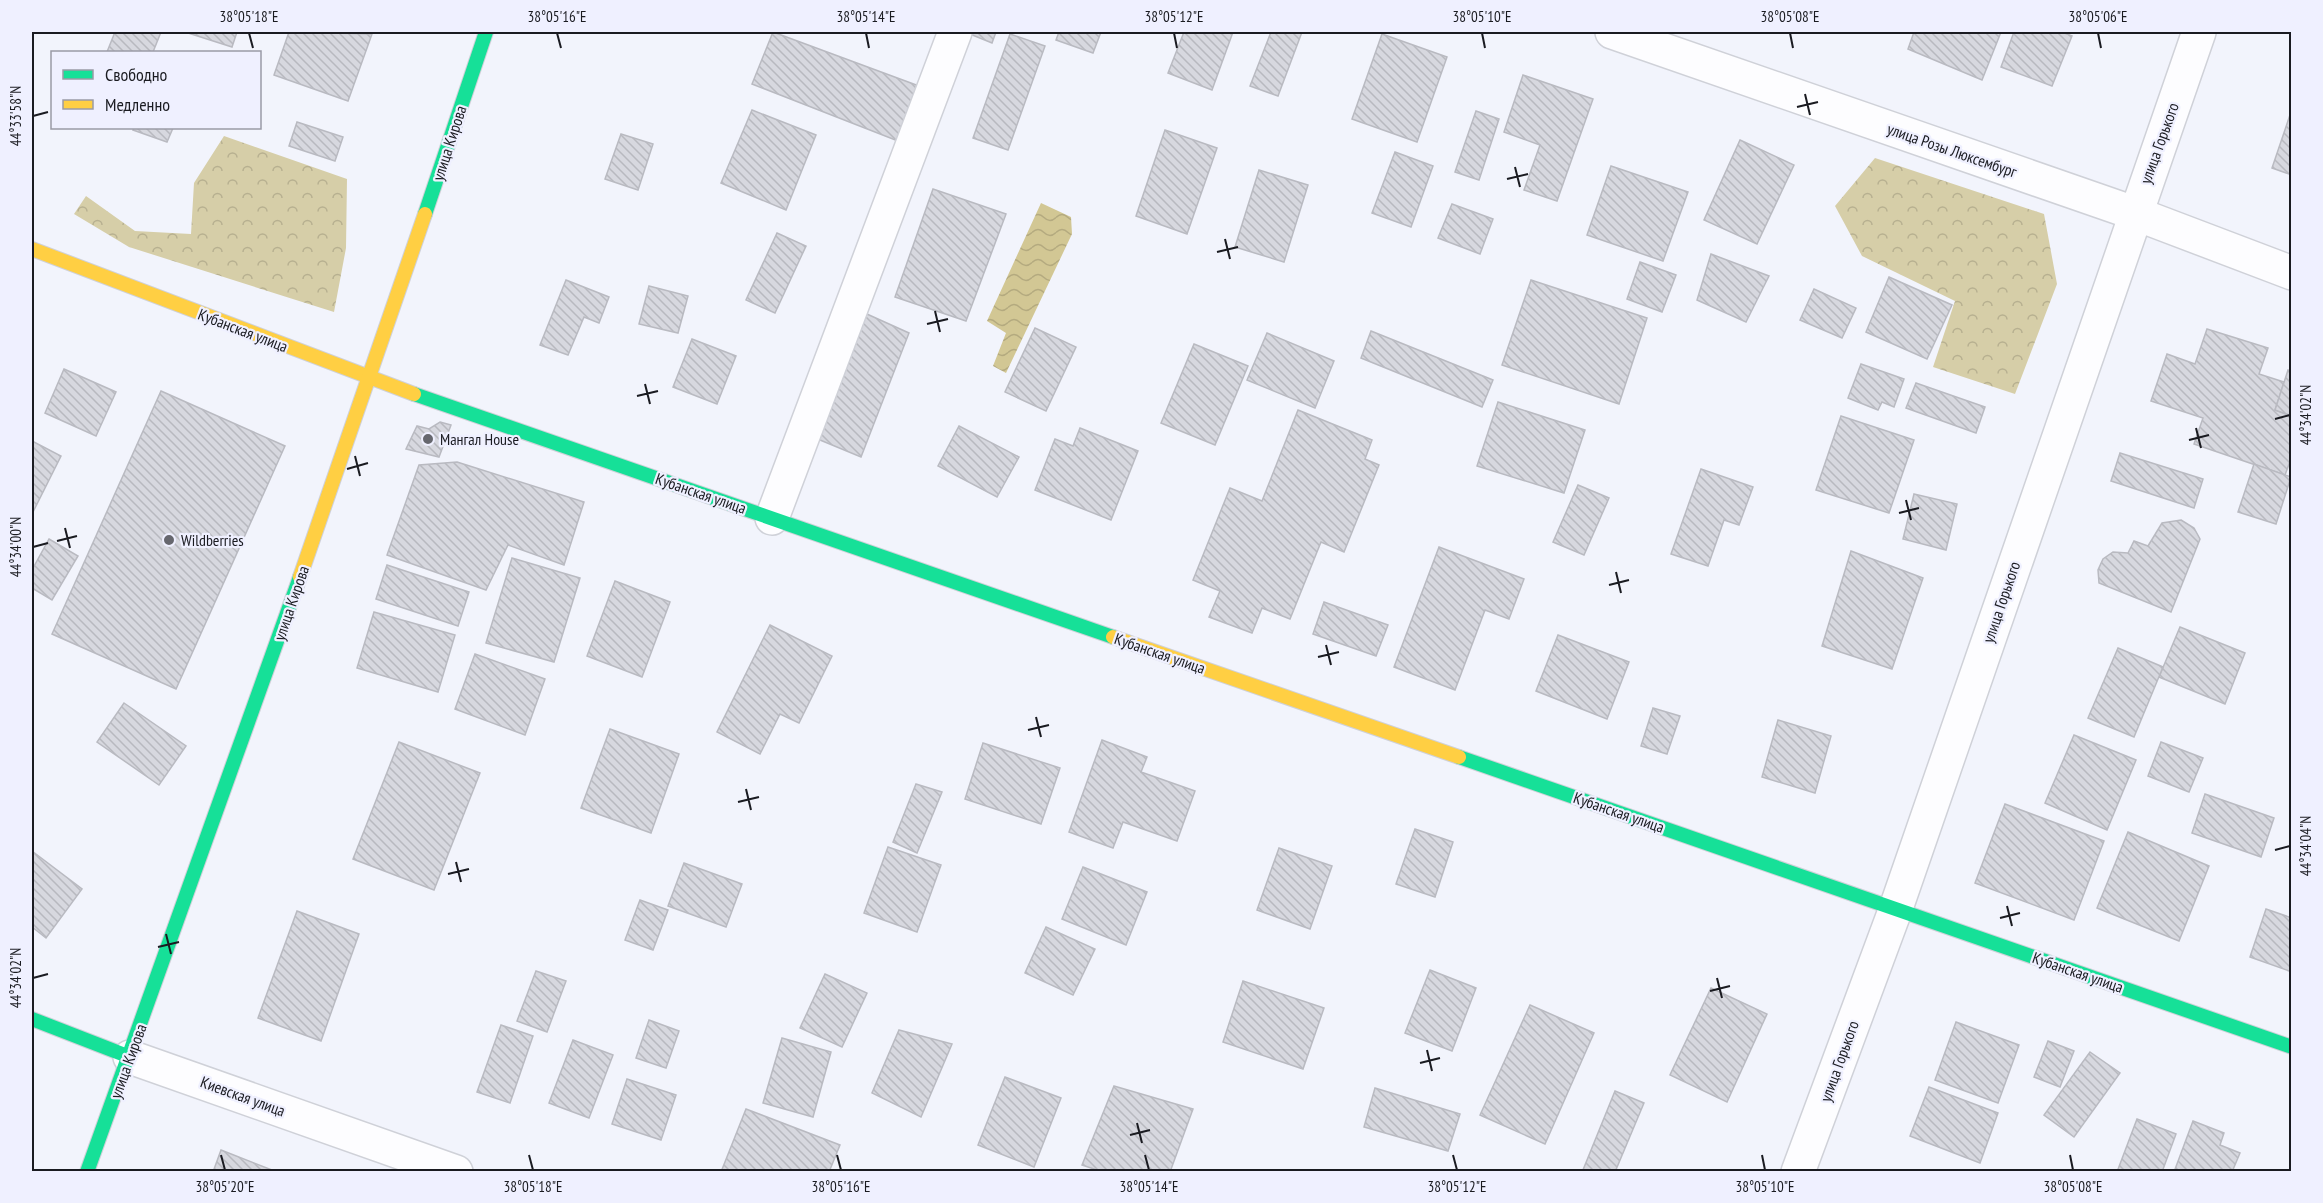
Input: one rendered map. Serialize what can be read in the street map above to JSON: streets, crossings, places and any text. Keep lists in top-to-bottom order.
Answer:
{
  "streets": {
    "street": [
      "улица Кирова",
      "улица Горького",
      "улица Розы Люксембург",
      "Кубанская улица",
      "Киевская улица"
    ]
  },
  "crossings": [
    ["улица Кирова", "Кубанская улица"],
    ["улица Кирова", "Киевская улица"],
    ["улица Горького", "улица Розы Люксембург"],
    ["улица Горького", "Кубанская улица"]
  ],
  "places": ["Мангал House", "Wildberries"],
  "legend": ["Свободно", "Медленно"],
  "coordinates": [
    "38°05'18\"E",
    "38°05'16\"E",
    "38°05'14\"E",
    "38°05'12\"E",
    "38°05'10\"E",
    "38°05'08\"E",
    "38°05'06\"E",
    "44°33'58\"N",
    "44°34'02\"N",
    "44°34'00\"N",
    "44°34'04\"N",
    "38°05'20\"E"
  ]
}
